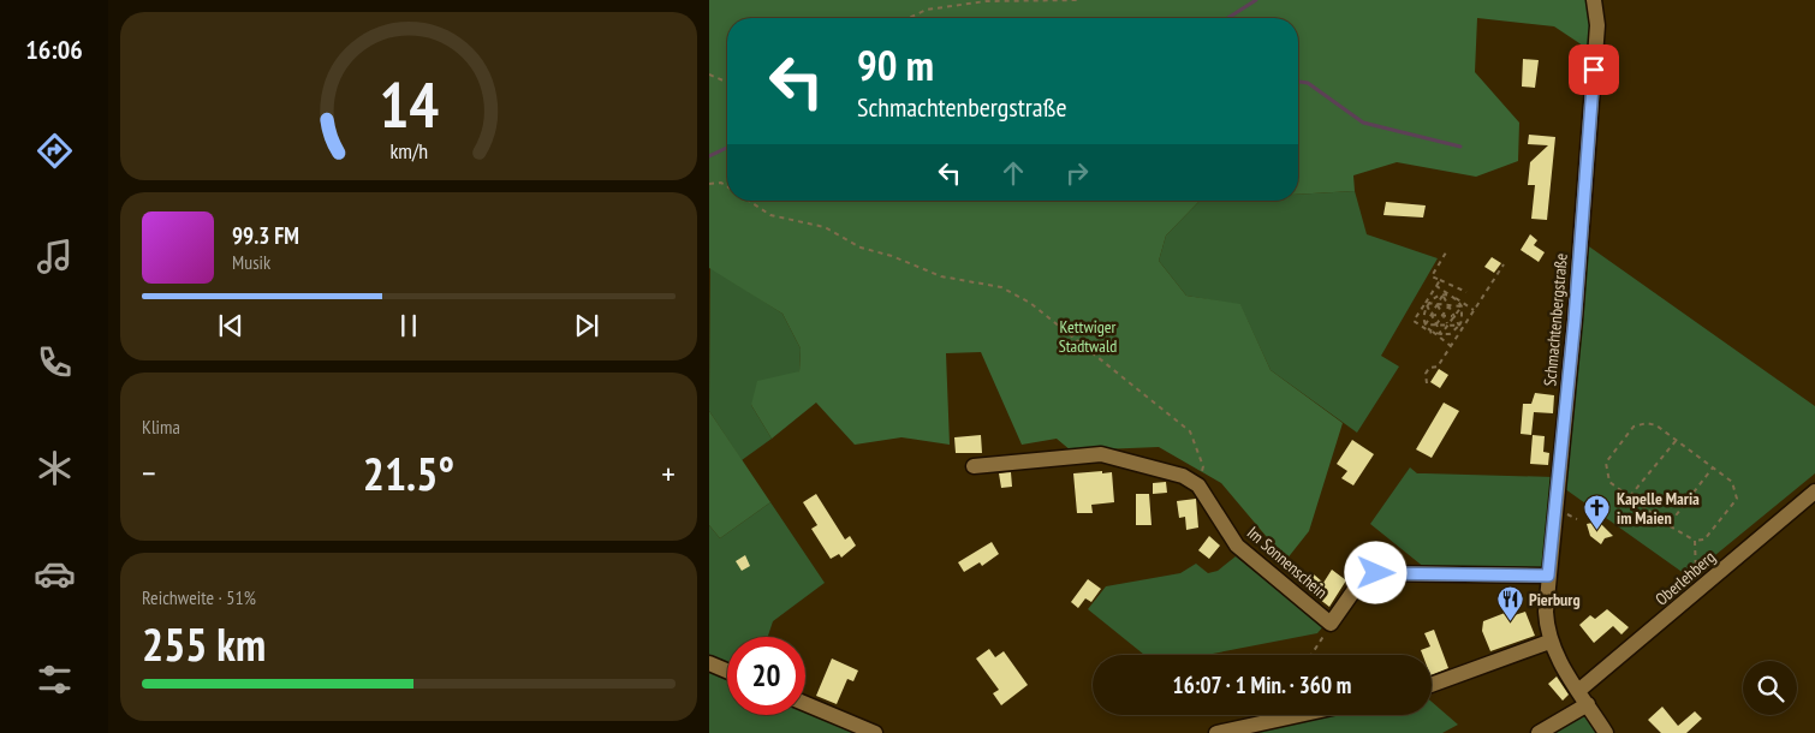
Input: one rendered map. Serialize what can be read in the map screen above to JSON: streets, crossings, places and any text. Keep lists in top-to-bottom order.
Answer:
{
  "streets": {
    "street": ["Schmachtenbergstraße", "Im Sonnenschein", "Oberlehberg"]
  },
  "crossings": [
    ["Schmachtenbergstraße", "Im Sonnenschein"]
  ],
  "parks": ["Kettwiger Stadtwald"],
  "places": {
    "church": ["Kapelle Maria im Maien"],
    "restaurant": ["Pierburg"]
  },
  "page": {
    "tabs": "16:06",
    "turn": ["90 m", "Schmachtenbergstraße"],
    "song": ["99.3 FM", "Musik"],
    "tile": [
      "Klima",
      ["Reichweite · 51%", "255 km"]
    ],
    "heat": ["−", "21.5°", "+"],
    "limit": "20",
    "trip": "16:07 · 1 Min. · 360 m",
    "gauge": ["14", "km/h"]
  }
}
